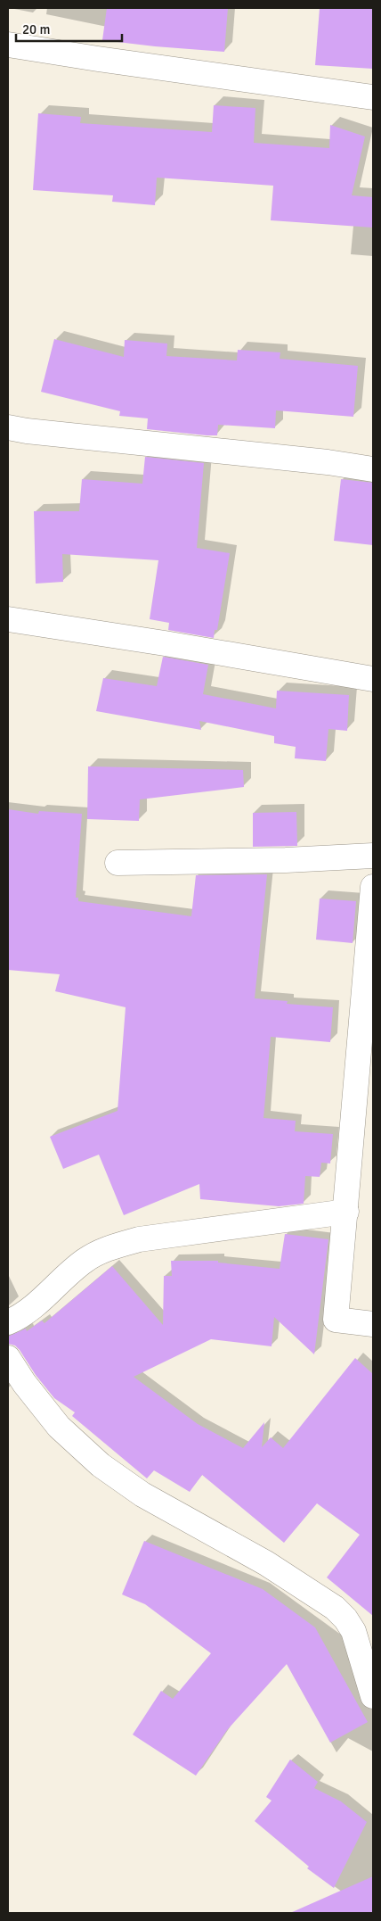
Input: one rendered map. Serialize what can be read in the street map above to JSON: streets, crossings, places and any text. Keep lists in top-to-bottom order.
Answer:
{
  "scale_bar": "20 m"
}
